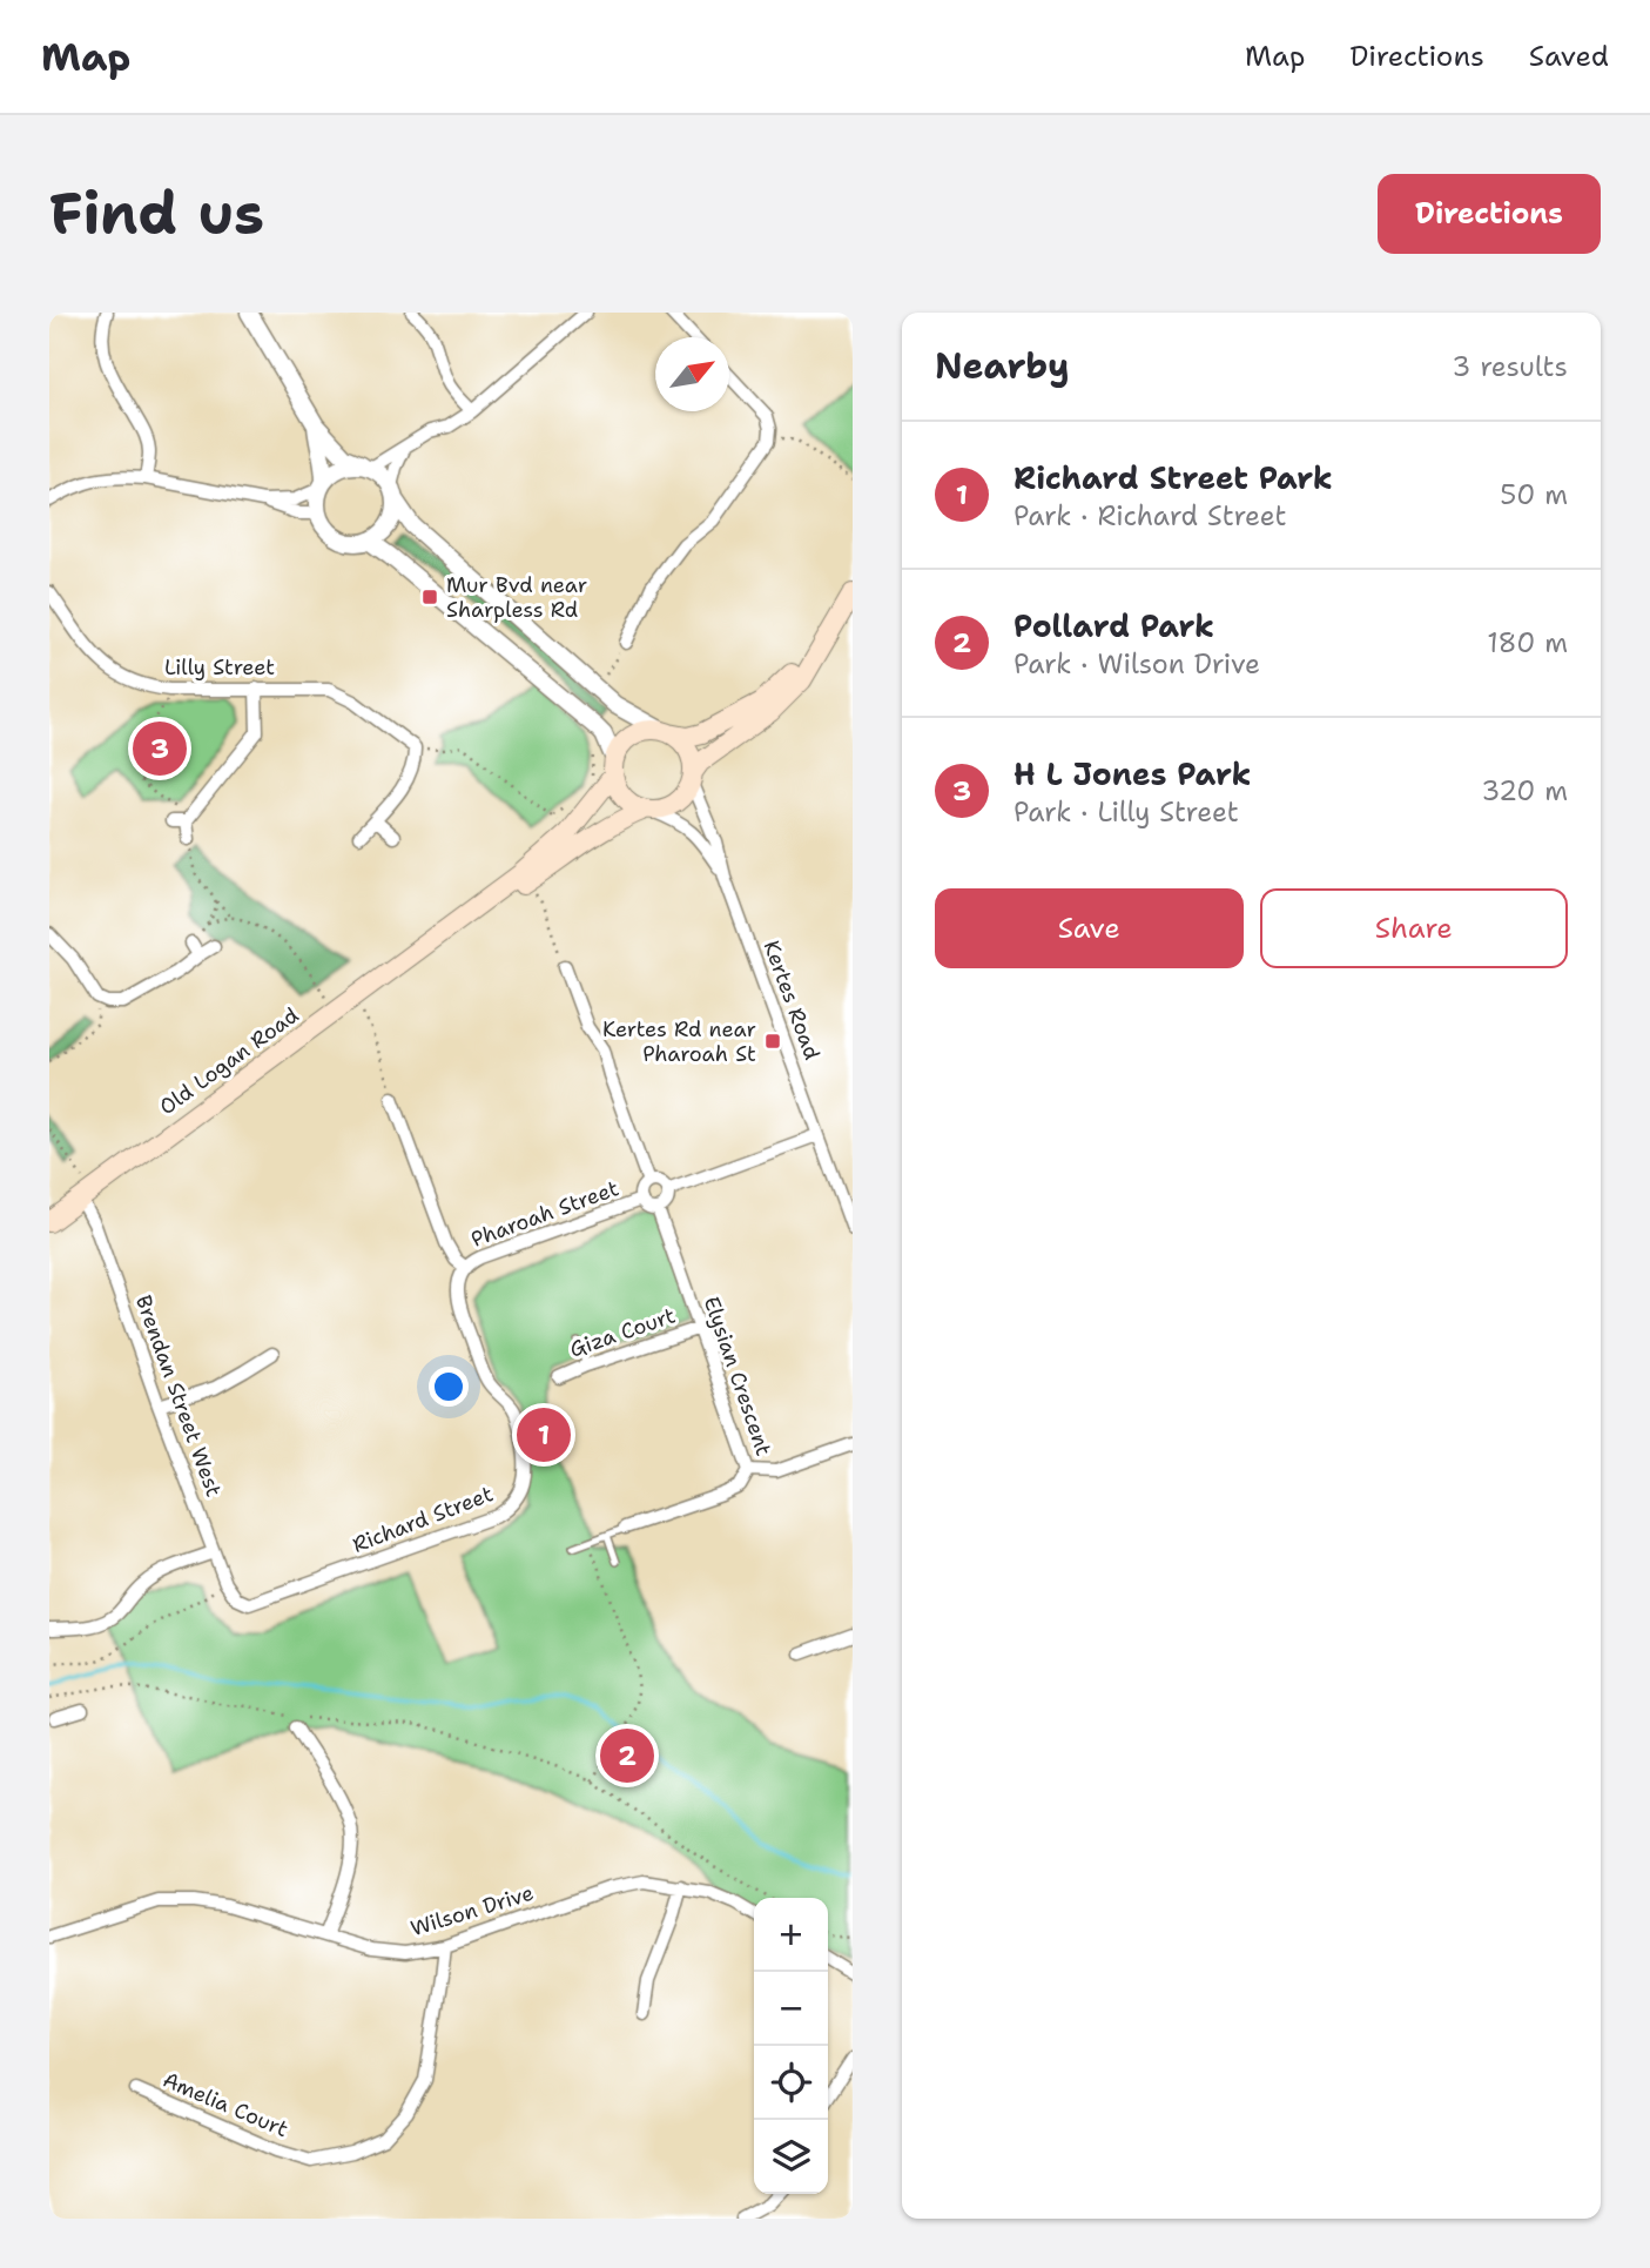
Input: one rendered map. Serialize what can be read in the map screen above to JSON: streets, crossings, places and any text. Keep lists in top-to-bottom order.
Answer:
{
  "streets": {
    "main road": ["Old Logan Road"],
    "street": [
      "Lilly Street",
      "Kertes Road",
      "Pharoah Street",
      "Giza Court",
      "Elysian Crescent",
      "Brendan Street West",
      "Richard Street",
      "Wilson Drive",
      "Amelia Court"
    ]
  },
  "crossings": [
    ["Kertes Road", "Old Logan Road"],
    ["Old Logan Road", "Brendan Street West"],
    ["Pharoah Street", "Elysian Crescent"],
    ["Pharoah Street", "Richard Street"],
    ["Giza Court", "Elysian Crescent"],
    ["Brendan Street West", "Richard Street"],
    ["Wilson Drive", "Amelia Court"]
  ],
  "places": {
    "transit": ["Mur Bvd near Sharpless Rd", "Kertes Rd near Pharoah St"]
  },
  "north": "top right",
  "page": {
    "header": "Map",
    "nav": ["Map", "Directions", "Saved"],
    "buttons": [
      "Directions",
      ["Save", "Share"]
    ],
    "title": "Find us",
    "heading": ["Nearby", "3 results"],
    "list": [
      {
        "mark": "1",
        "name": "Richard Street Park",
        "note": "Park · Richard Street",
        "value": "50 m"
      },
      {
        "mark": "2",
        "name": "Pollard Park",
        "note": "Park · Wilson Drive",
        "value": "180 m"
      },
      {
        "mark": "3",
        "name": "H L Jones Park",
        "note": "Park · Lilly Street",
        "value": "320 m"
      }
    ],
    "pins": ["3", "1", "2"],
    "map_buttons": ["+", "−"]
  }
}
